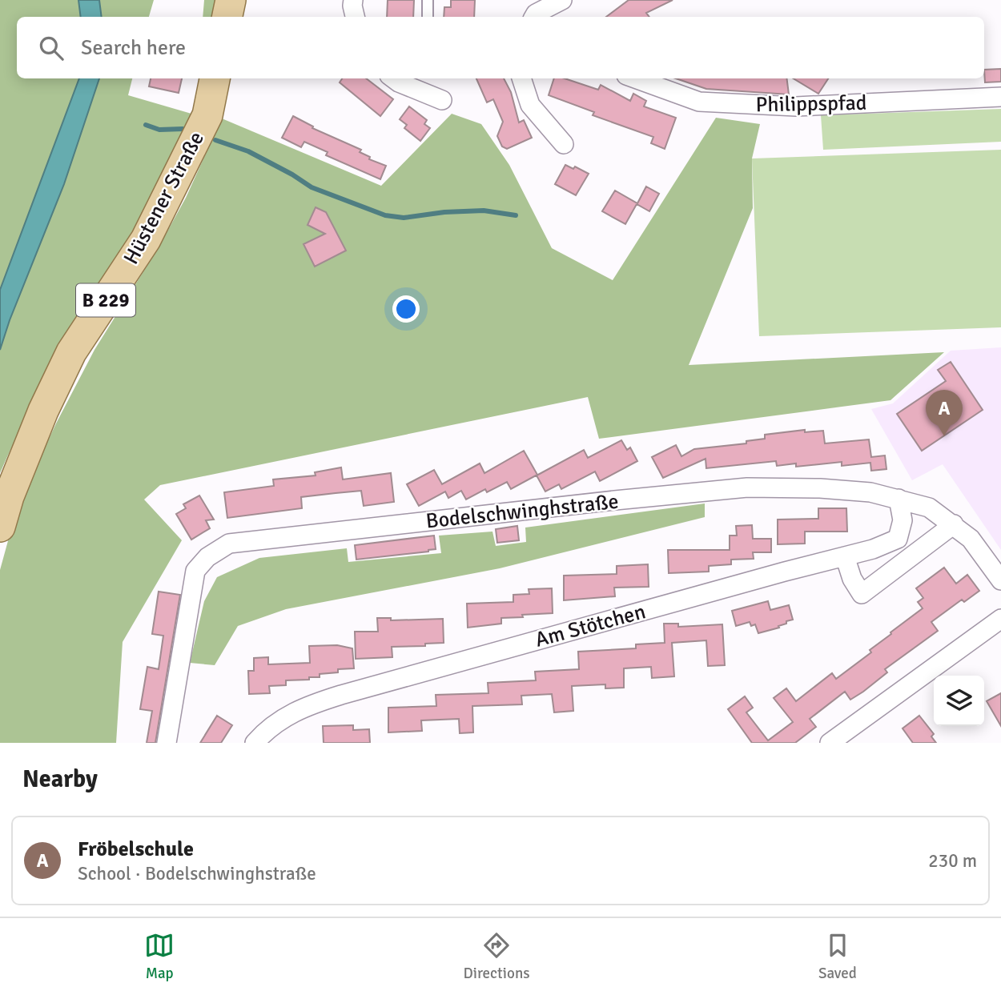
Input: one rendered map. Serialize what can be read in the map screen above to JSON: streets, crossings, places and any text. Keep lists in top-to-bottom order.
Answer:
{
  "streets": {
    "main road": ["Hüstener Straße", "B 229"],
    "street": ["Philippspfad", "Bodelschwinghstraße", "Am Stötchen"]
  },
  "crossings": [
    ["Bodelschwinghstraße", "Am Stötchen"]
  ],
  "page": {
    "search": "Search here",
    "pins": "A",
    "heading": "Nearby",
    "list": [
      {
        "mark": "A",
        "name": "Fröbelschule",
        "note": "School · Bodelschwinghstraße",
        "value": "230 m"
      }
    ],
    "nav": ["Map", "Directions", "Saved"]
  }
}
